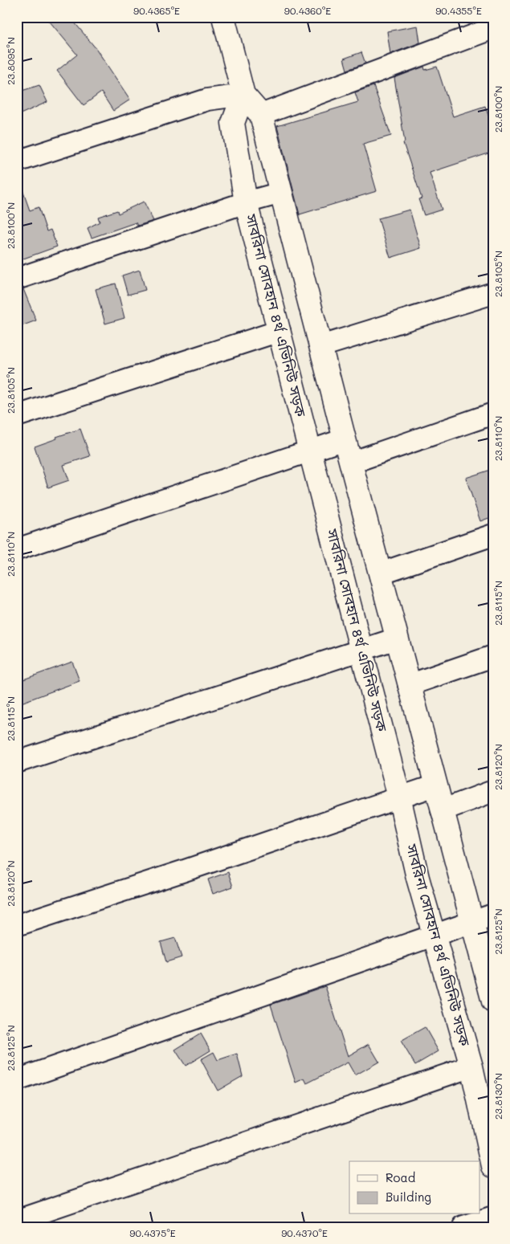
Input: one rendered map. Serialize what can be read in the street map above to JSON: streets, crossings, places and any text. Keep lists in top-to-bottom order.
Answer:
{
  "streets": {
    "street": ["সাবরিনা সোবহান ৪র্থ এভিনিউ সড়ক"]
  },
  "legend": ["Road", "Building"],
  "coordinates": [
    "90.4365°E",
    "90.4360°E",
    "90.4355°E",
    "23.8095°N",
    "23.8100°N",
    "23.8105°N",
    "23.8110°N",
    "23.8115°N",
    "23.8120°N",
    "23.8125°N",
    "23.8130°N",
    "90.4375°E",
    "90.4370°E"
  ]
}
